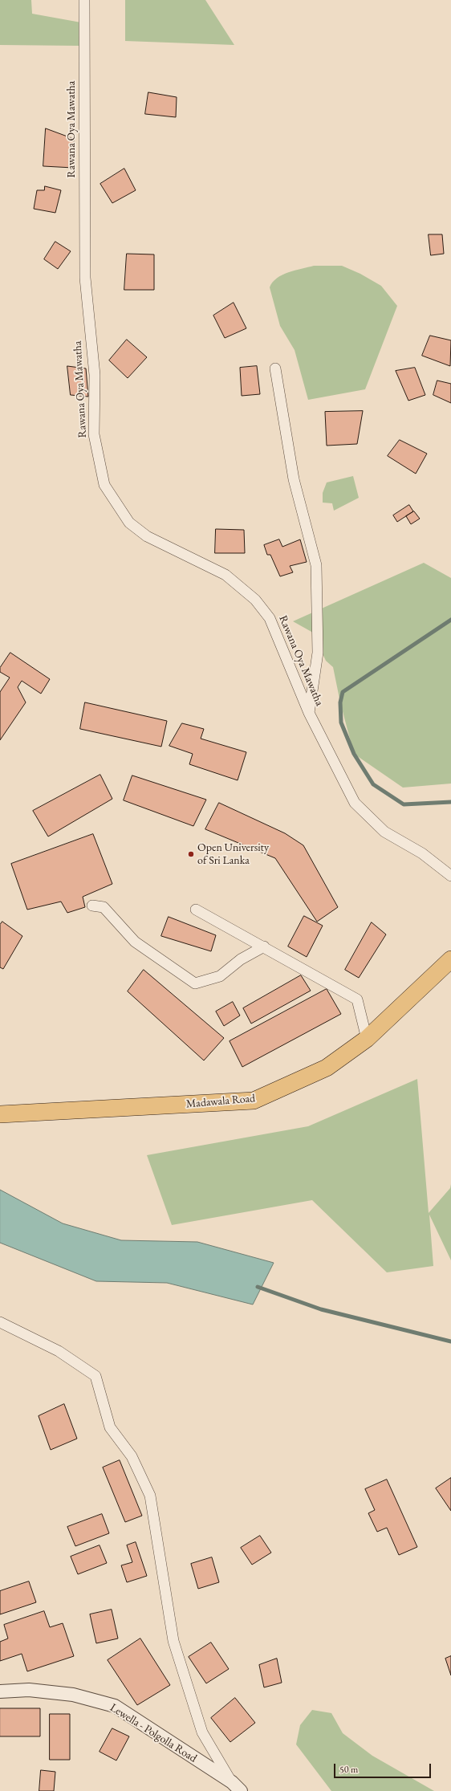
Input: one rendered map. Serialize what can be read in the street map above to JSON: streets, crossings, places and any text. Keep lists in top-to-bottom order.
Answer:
{
  "streets": {
    "main road": ["Madawala Road"],
    "street": ["Rawana Oya Mawatha", "Lewella - Polgolla Road"]
  },
  "places": ["Open University of Sri Lanka"],
  "scale_bar": "50 m"
}
